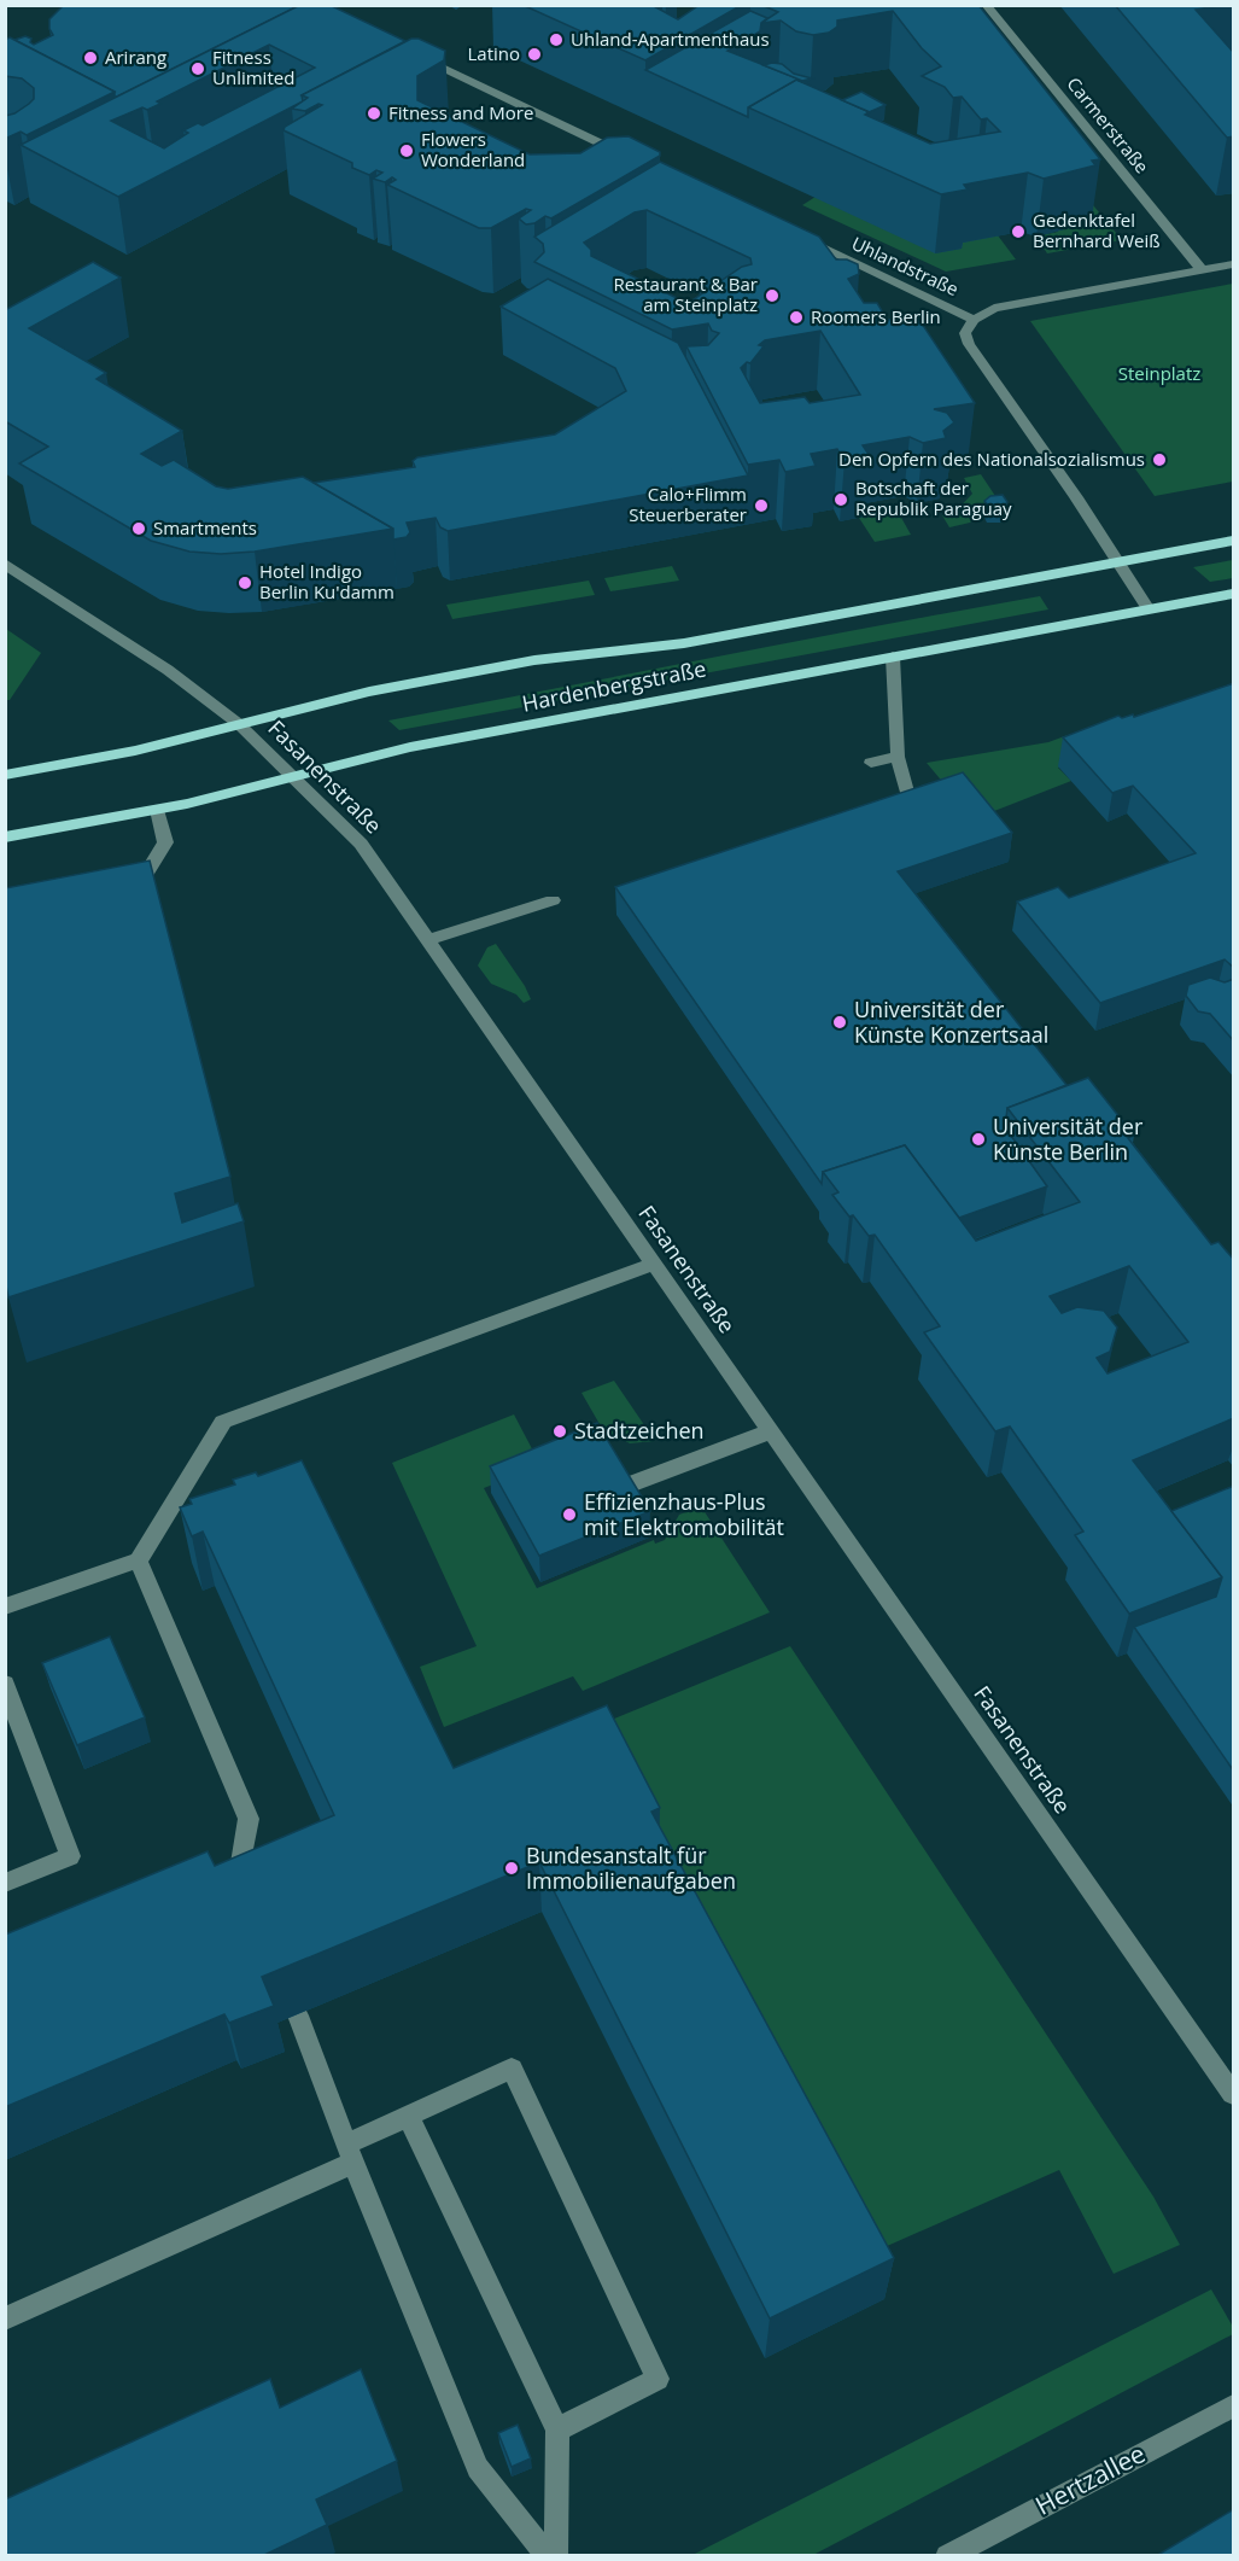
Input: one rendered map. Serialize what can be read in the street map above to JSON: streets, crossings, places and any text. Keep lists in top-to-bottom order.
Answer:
{
  "streets": {
    "main road": ["Hardenbergstraße"],
    "street": [
      "Carmerstraße",
      "Uhlandstraße",
      "Fasanenstraße",
      "Hertzallee"
    ]
  },
  "crossings": [
    ["Hardenbergstraße", "Fasanenstraße"]
  ],
  "parks": ["Steinplatz"],
  "places": [
    "Uhland-Apartmenthaus",
    "Latino",
    "Arirang",
    "Fitness Unlimited",
    "Fitness and More",
    "Flowers Wonderland",
    "Gedenktafel Bernhard Weiß",
    "Restaurant & Bar am Steinplatz",
    "Roomers Berlin",
    "Den Opfern des Nationalsozialismus",
    "Botschaft der Republik Paraguay",
    "Calo+Flimm Steuerberater",
    "Smartments",
    "Hotel Indigo Berlin Ku'damm",
    "Universität der Künste Konzertsaal",
    "Universität der Künste Berlin",
    "Stadtzeichen",
    "Effizienzhaus-Plus mit Elektromobilität",
    "Bundesanstalt für Immobilienaufgaben"
  ]
}
